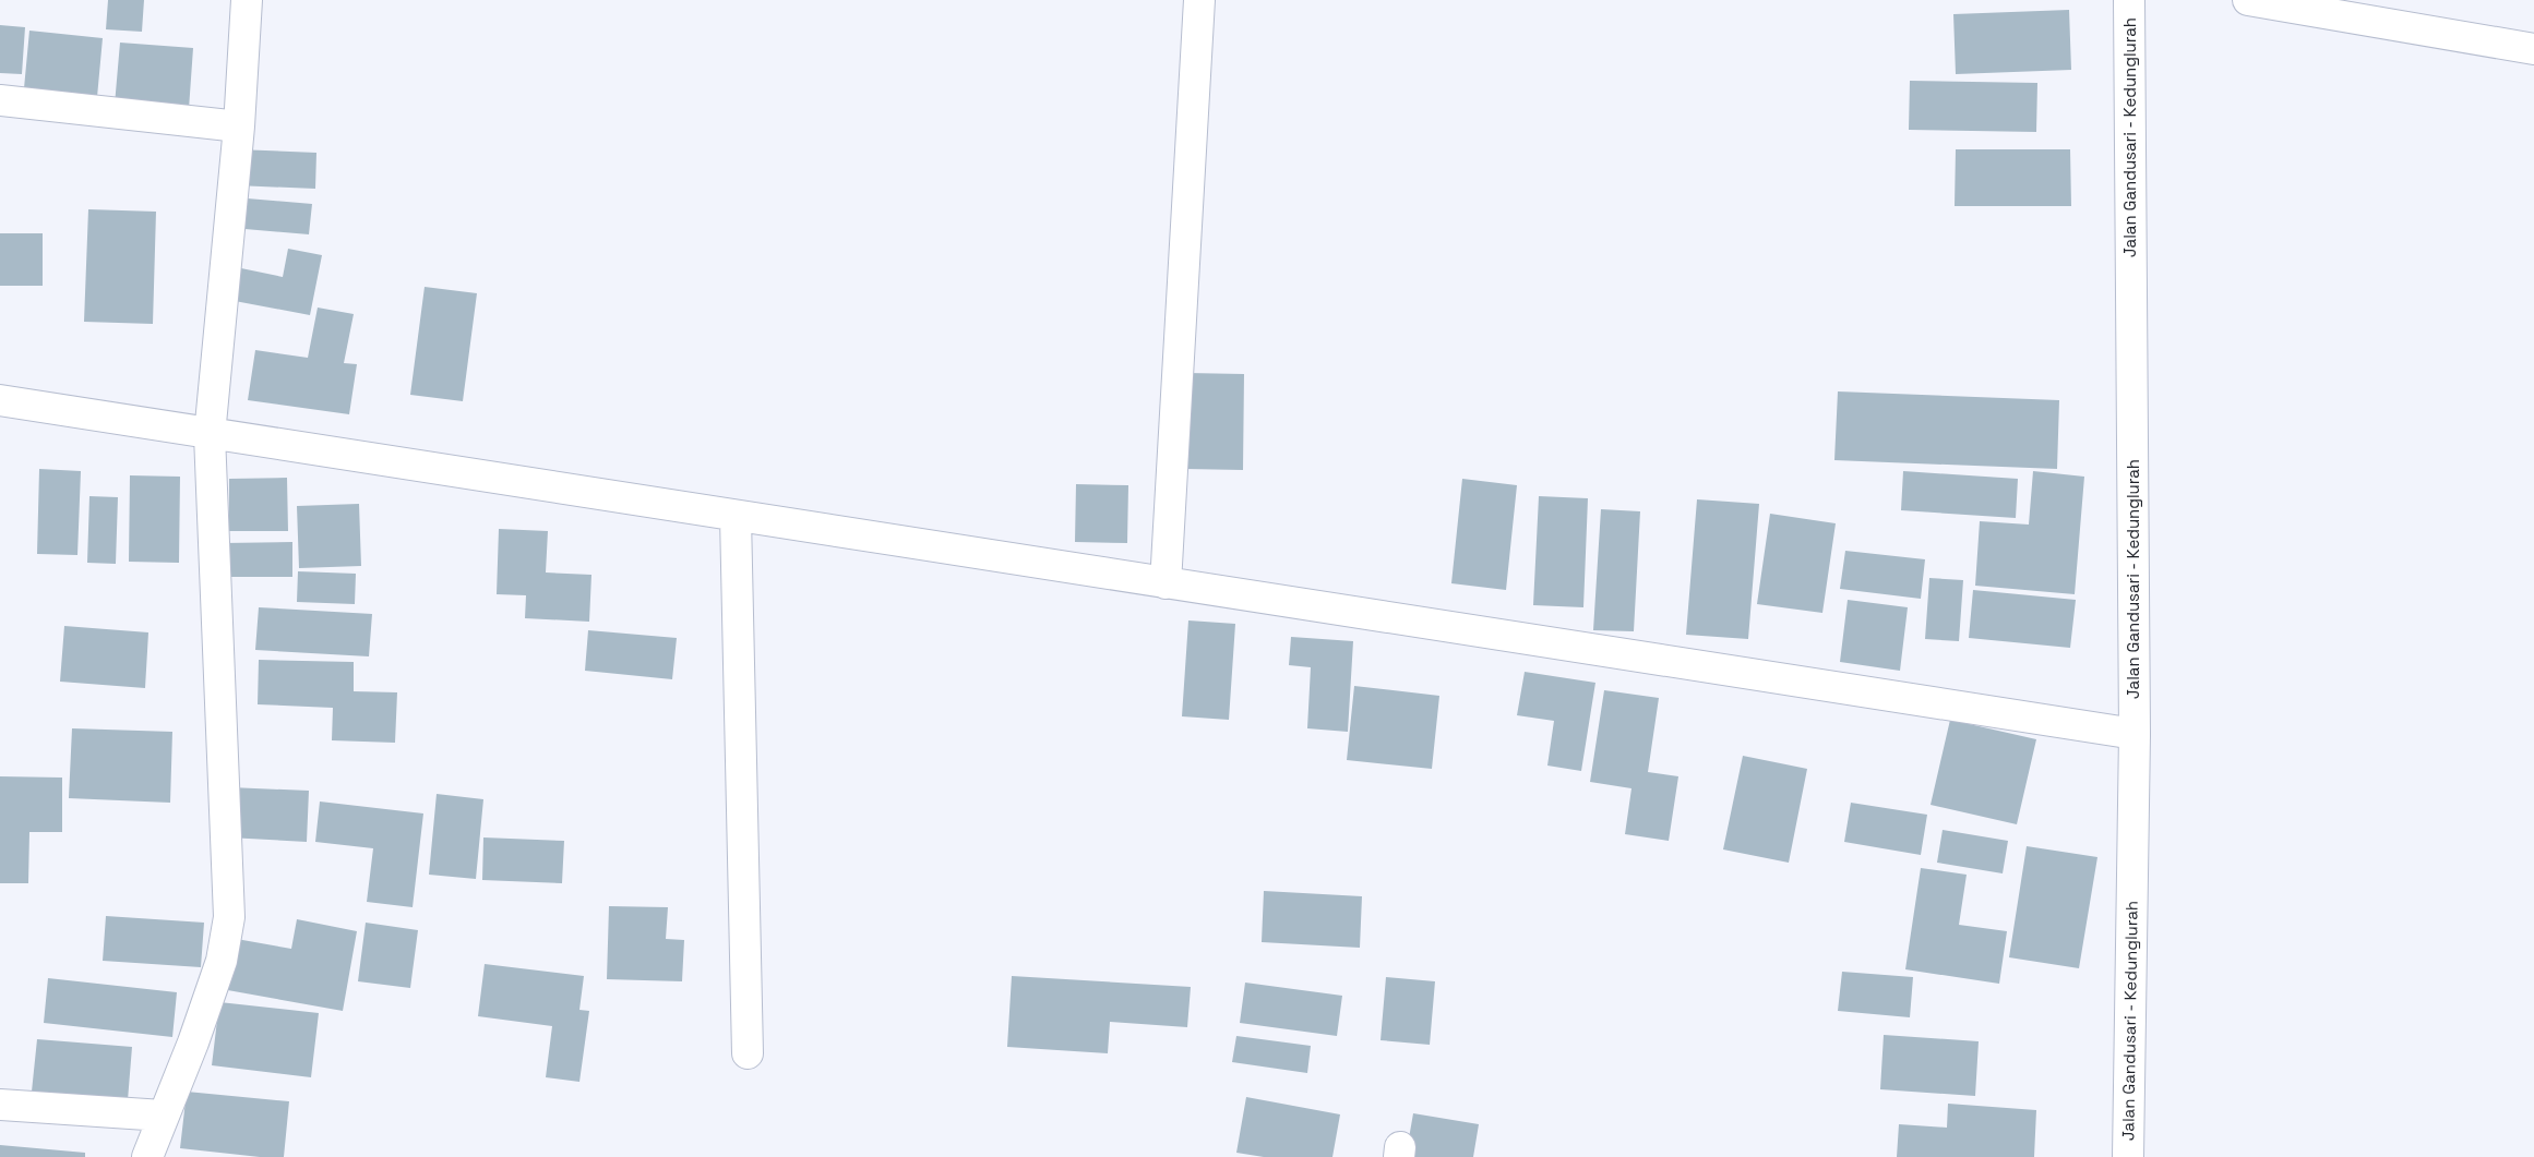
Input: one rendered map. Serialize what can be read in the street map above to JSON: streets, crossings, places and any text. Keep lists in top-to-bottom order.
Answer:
{
  "streets": {
    "street": ["Jalan Gandusari - Kedunglurah"]
  }
}
